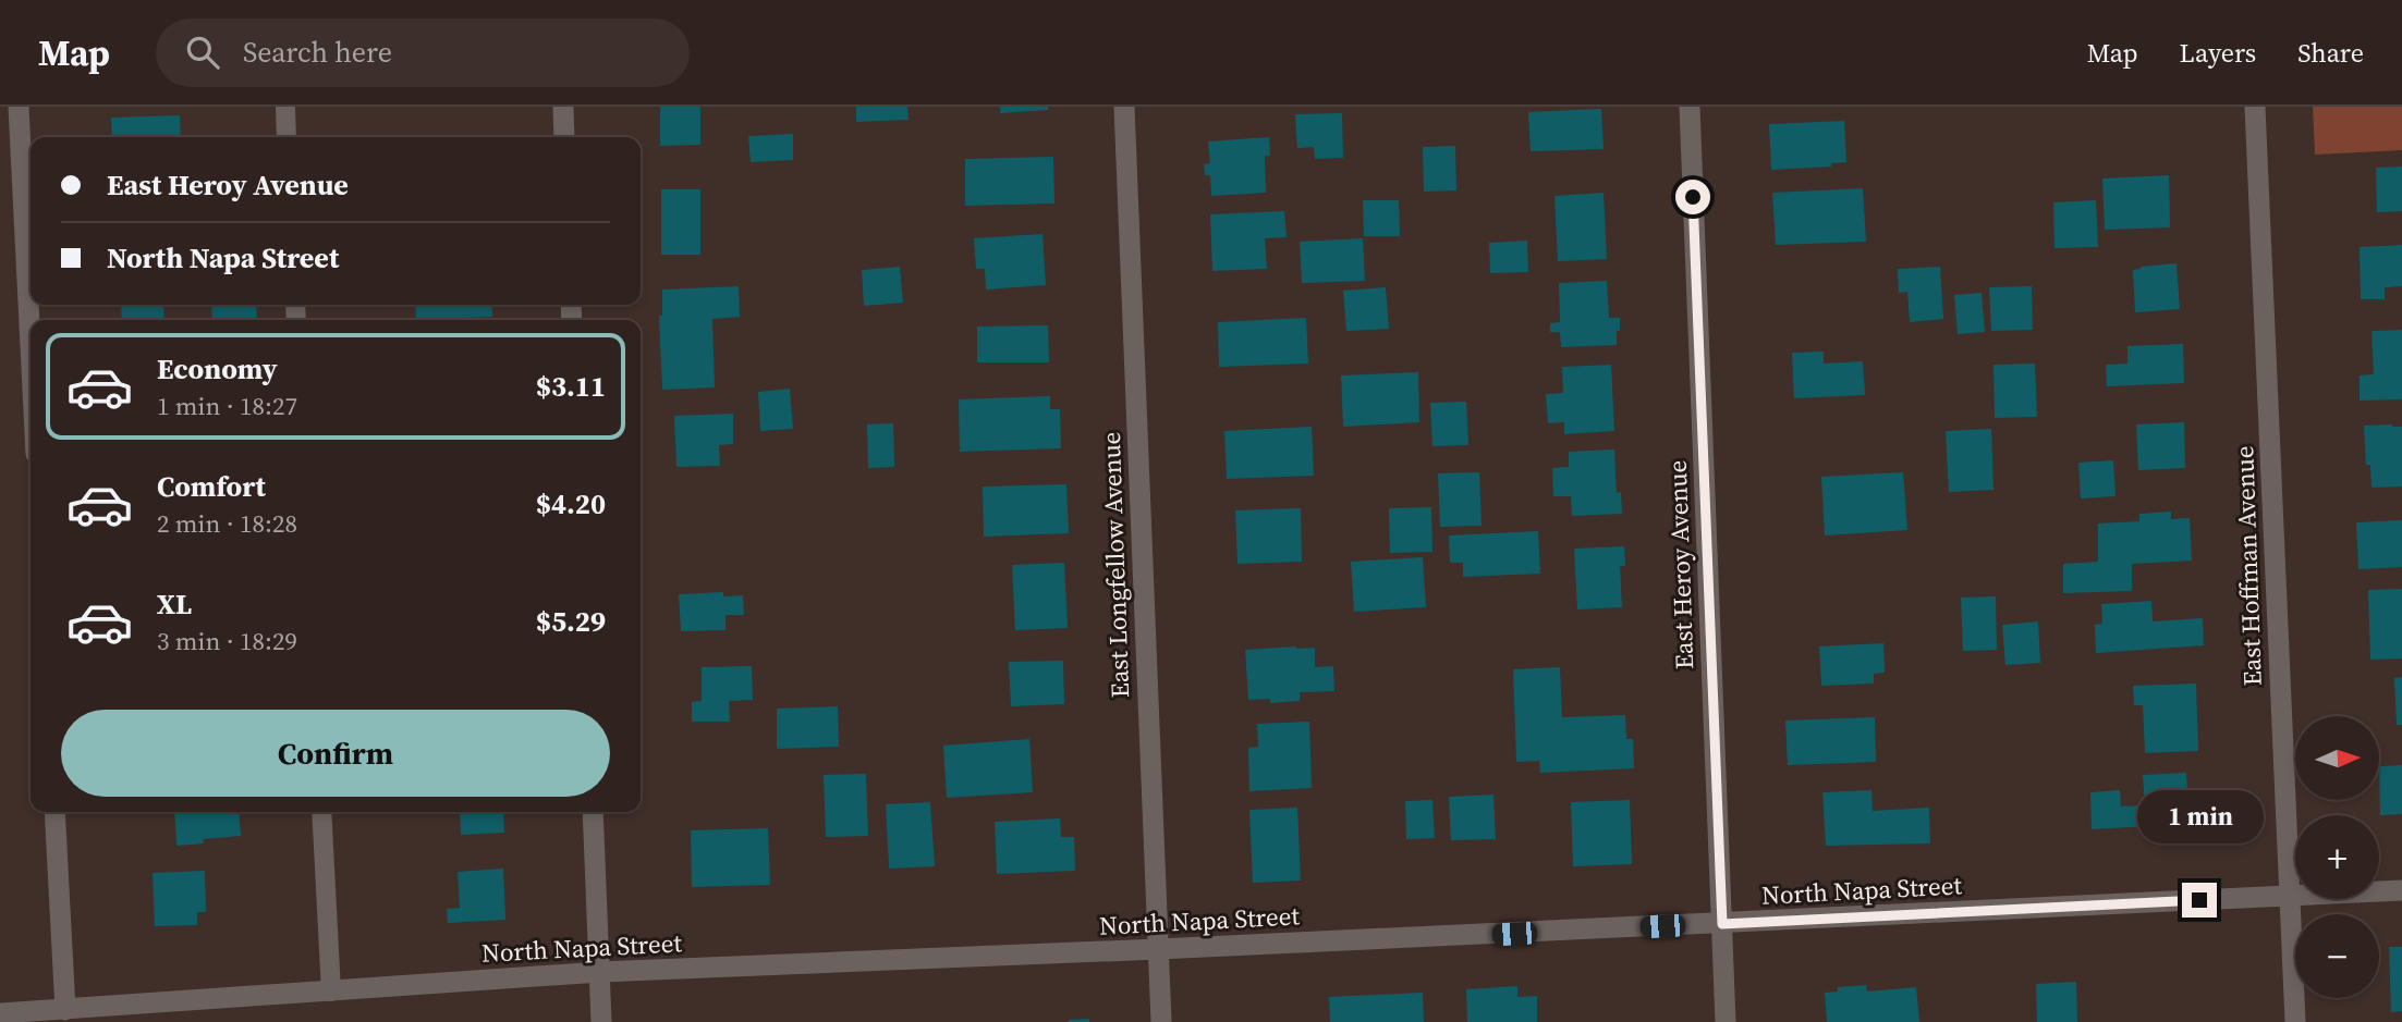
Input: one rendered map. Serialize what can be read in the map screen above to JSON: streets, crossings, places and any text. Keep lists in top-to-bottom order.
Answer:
{
  "streets": {
    "street": [
      "East Longfellow Avenue",
      "East Heroy Avenue",
      "East Hoffman Avenue",
      "North Napa Street"
    ]
  },
  "crossings": [
    ["East Longfellow Avenue", "North Napa Street"],
    ["East Heroy Avenue", "North Napa Street"],
    ["East Hoffman Avenue", "North Napa Street"]
  ],
  "north": "right",
  "page": {
    "header": "Map",
    "search": "Search here",
    "nav": ["Map", "Layers", "Share"],
    "banner": ["East Heroy Avenue", "North Napa Street"],
    "list": [
      {
        "name": "Economy",
        "note": "1 min · 18:27",
        "value": "$3.11"
      },
      {
        "name": "Comfort",
        "note": "2 min · 18:28",
        "value": "$4.20"
      },
      {
        "name": "XL",
        "note": "3 min · 18:29",
        "value": "$5.29"
      }
    ],
    "buttons": "Confirm",
    "map_buttons": ["+", "−"],
    "bubble": "1 min"
  }
}
